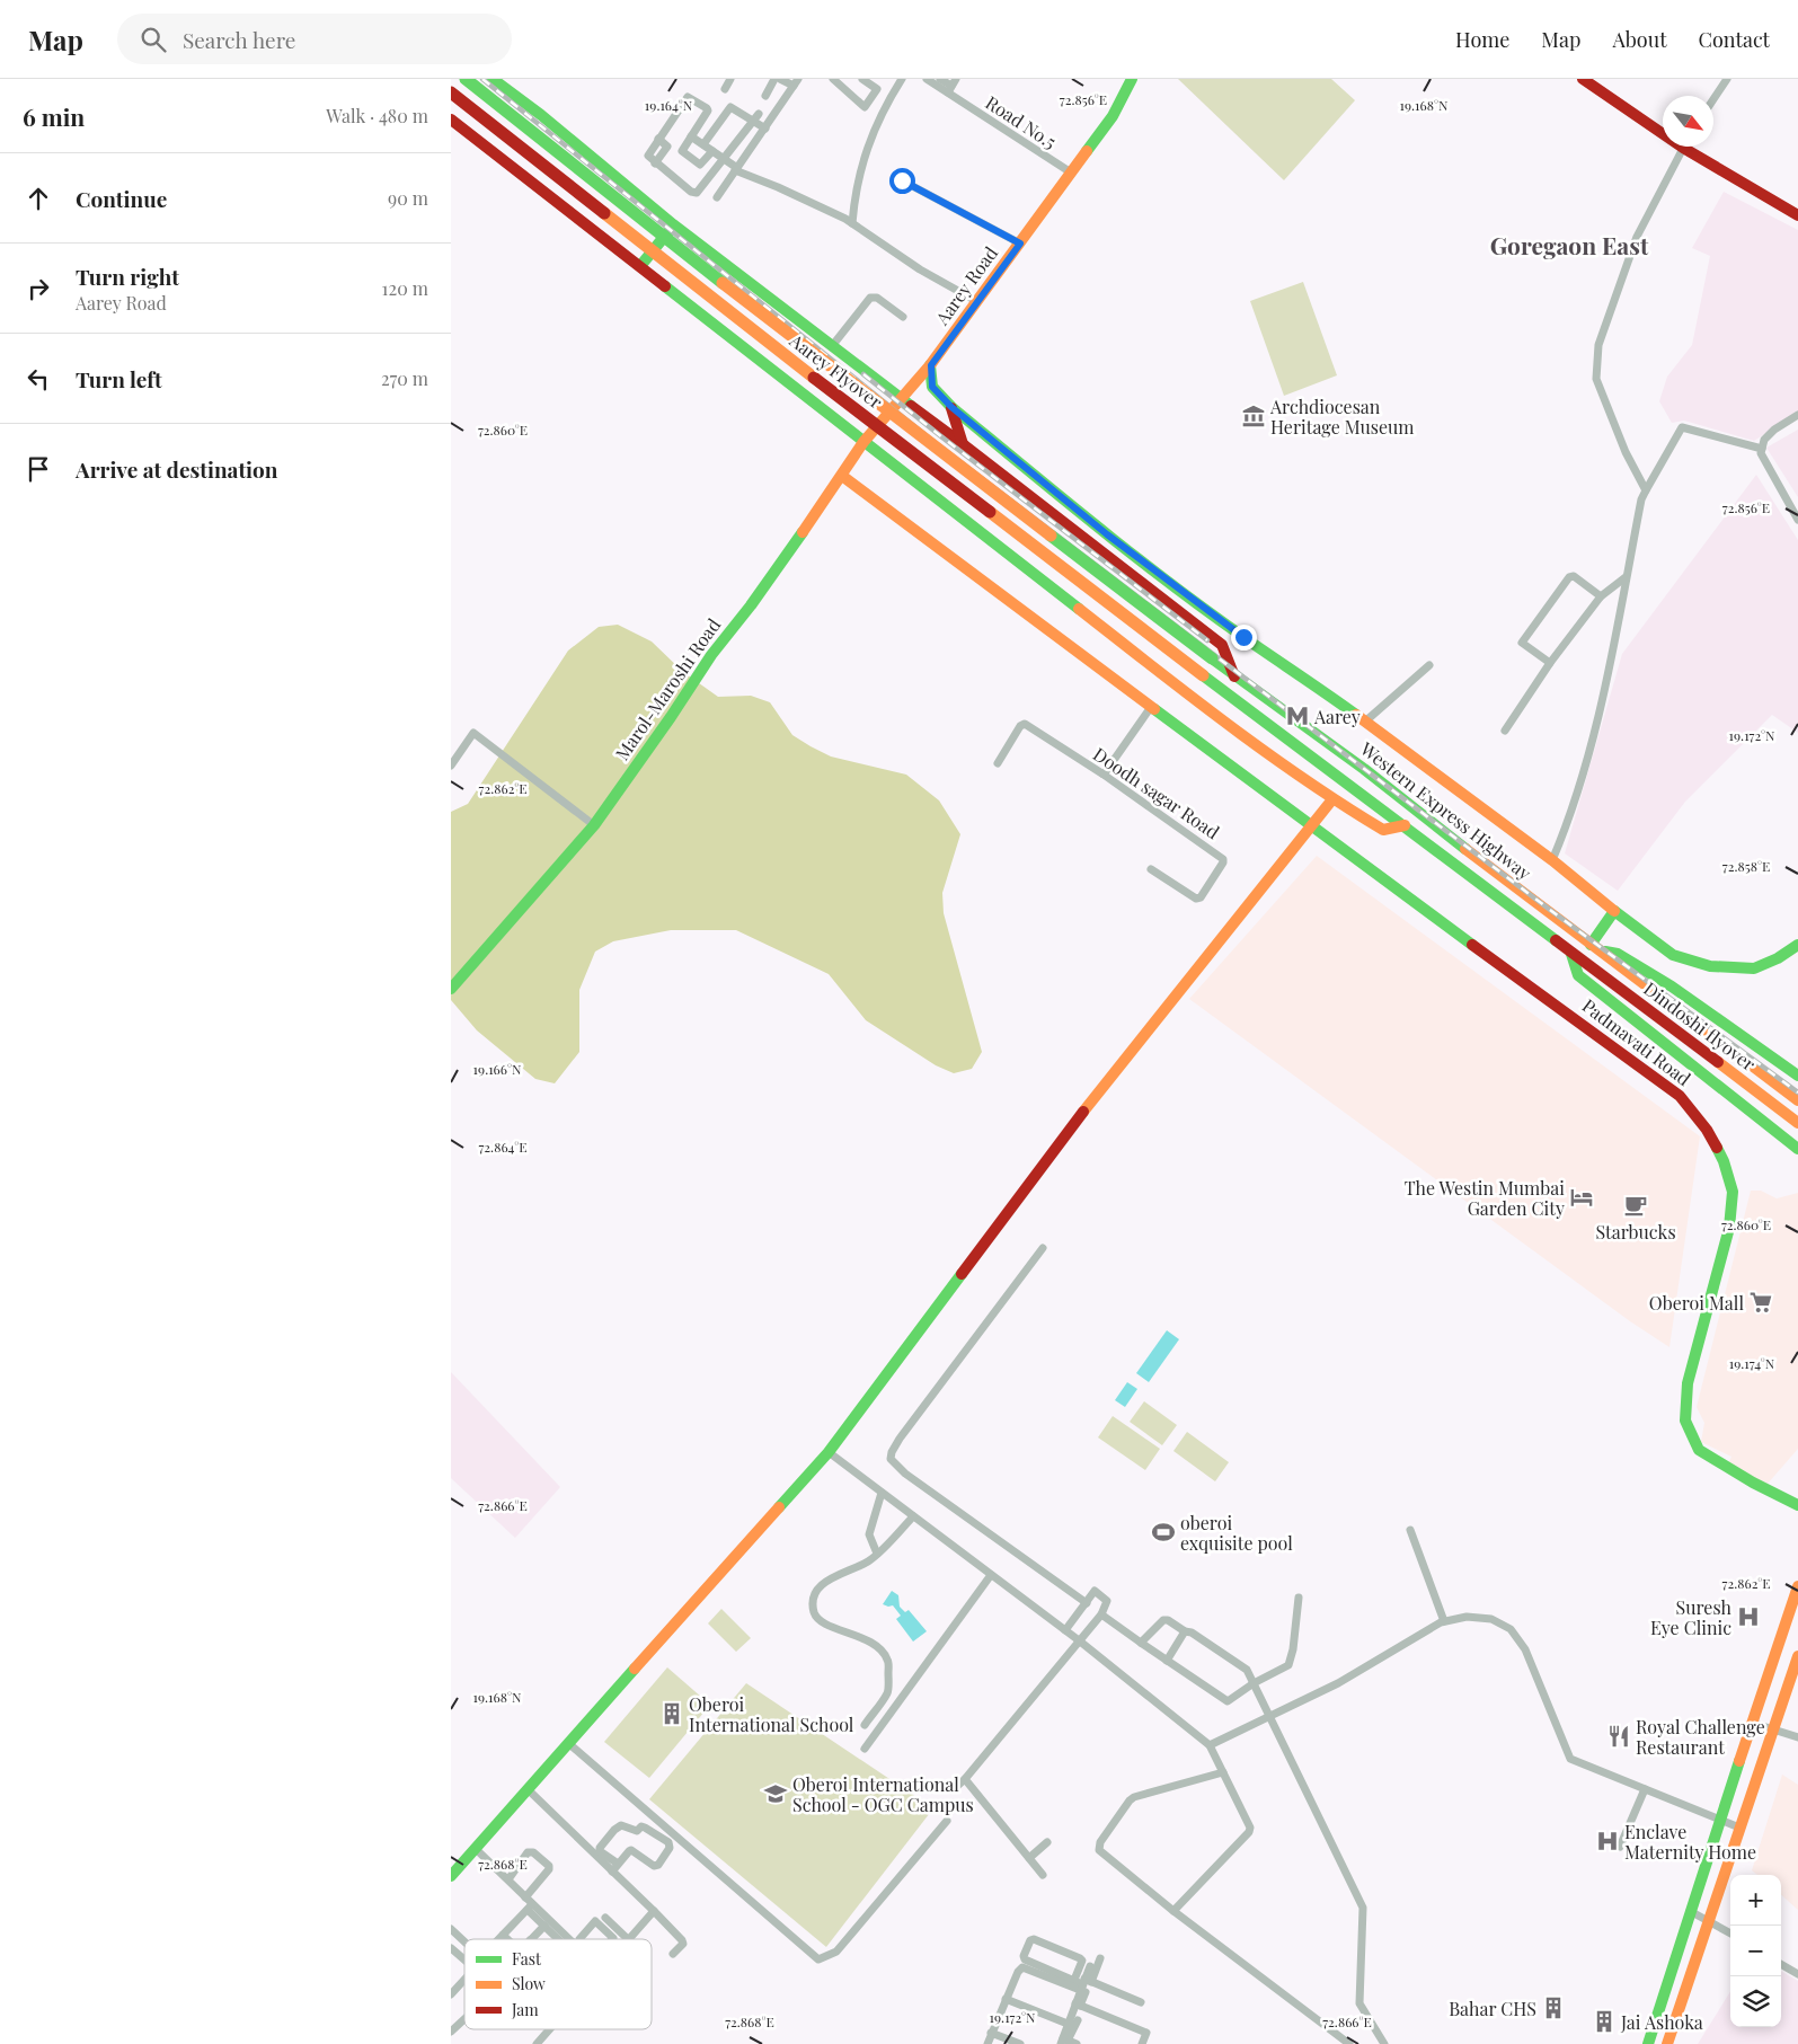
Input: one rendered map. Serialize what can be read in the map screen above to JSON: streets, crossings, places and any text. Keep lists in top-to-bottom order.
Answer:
{
  "streets": {
    "main road": [
      "Aarey Road",
      "Aarey Flyover",
      "Marol-Maroshi Road",
      "Western Express Highway",
      "Dindoshi flyover",
      "Padmavati Road"
    ],
    "street": ["Road No.5", "Doodh sagar Road"]
  },
  "crossings": [
    ["Road No.5", "Aarey Road"],
    ["Aarey Road", "Marol-Maroshi Road"],
    ["Aarey Flyover", "Western Express Highway"],
    ["Marol-Maroshi Road", "Padmavati Road"],
    ["Western Express Highway", "Dindoshi flyover"]
  ],
  "districts": ["Goregaon East"],
  "places": {
    "museum": ["Archdiocesan Heritage Museum"],
    "metro station": ["Aarey"],
    "hotel": ["The Westin Mumbai Garden City"],
    "cafe": ["Starbucks"],
    "supermarket": ["Oberoi Mall"],
    "sports": ["oberoi exquisite pool"],
    "hospital": ["Suresh Eye Clinic", "Enclave Maternity Home"],
    "building": ["Oberoi International School", "Bahar CHS", "Jai Ashoka"],
    "restaurant": ["Royal Challenge Restaurant"],
    "school or university": ["Oberoi International School - OGC Campus"]
  },
  "legend": ["Fast", "Slow", "Jam"],
  "north": "bottom right",
  "page": {
    "header": "Map",
    "search": "Search here",
    "nav": [
      "Home",
      "Map",
      "About",
      "Contact"
    ],
    "heading": ["6 min", "Walk · 480 m"],
    "list": [
      ["Continue", "90 m"],
      ["Turn right", "Aarey Road", "120 m"],
      ["Turn left", "270 m"],
      "Arrive at destination"
    ],
    "map_buttons": ["+", "−"]
  },
  "coordinates": [
    "72.856°E",
    "19.168°N",
    "19.164°N",
    "72.860°E",
    "19.172°N",
    "72.862°E",
    "72.858°E",
    "19.166°N",
    "72.864°E",
    "19.174°N",
    "72.866°E",
    "72.868°E"
  ]
}
